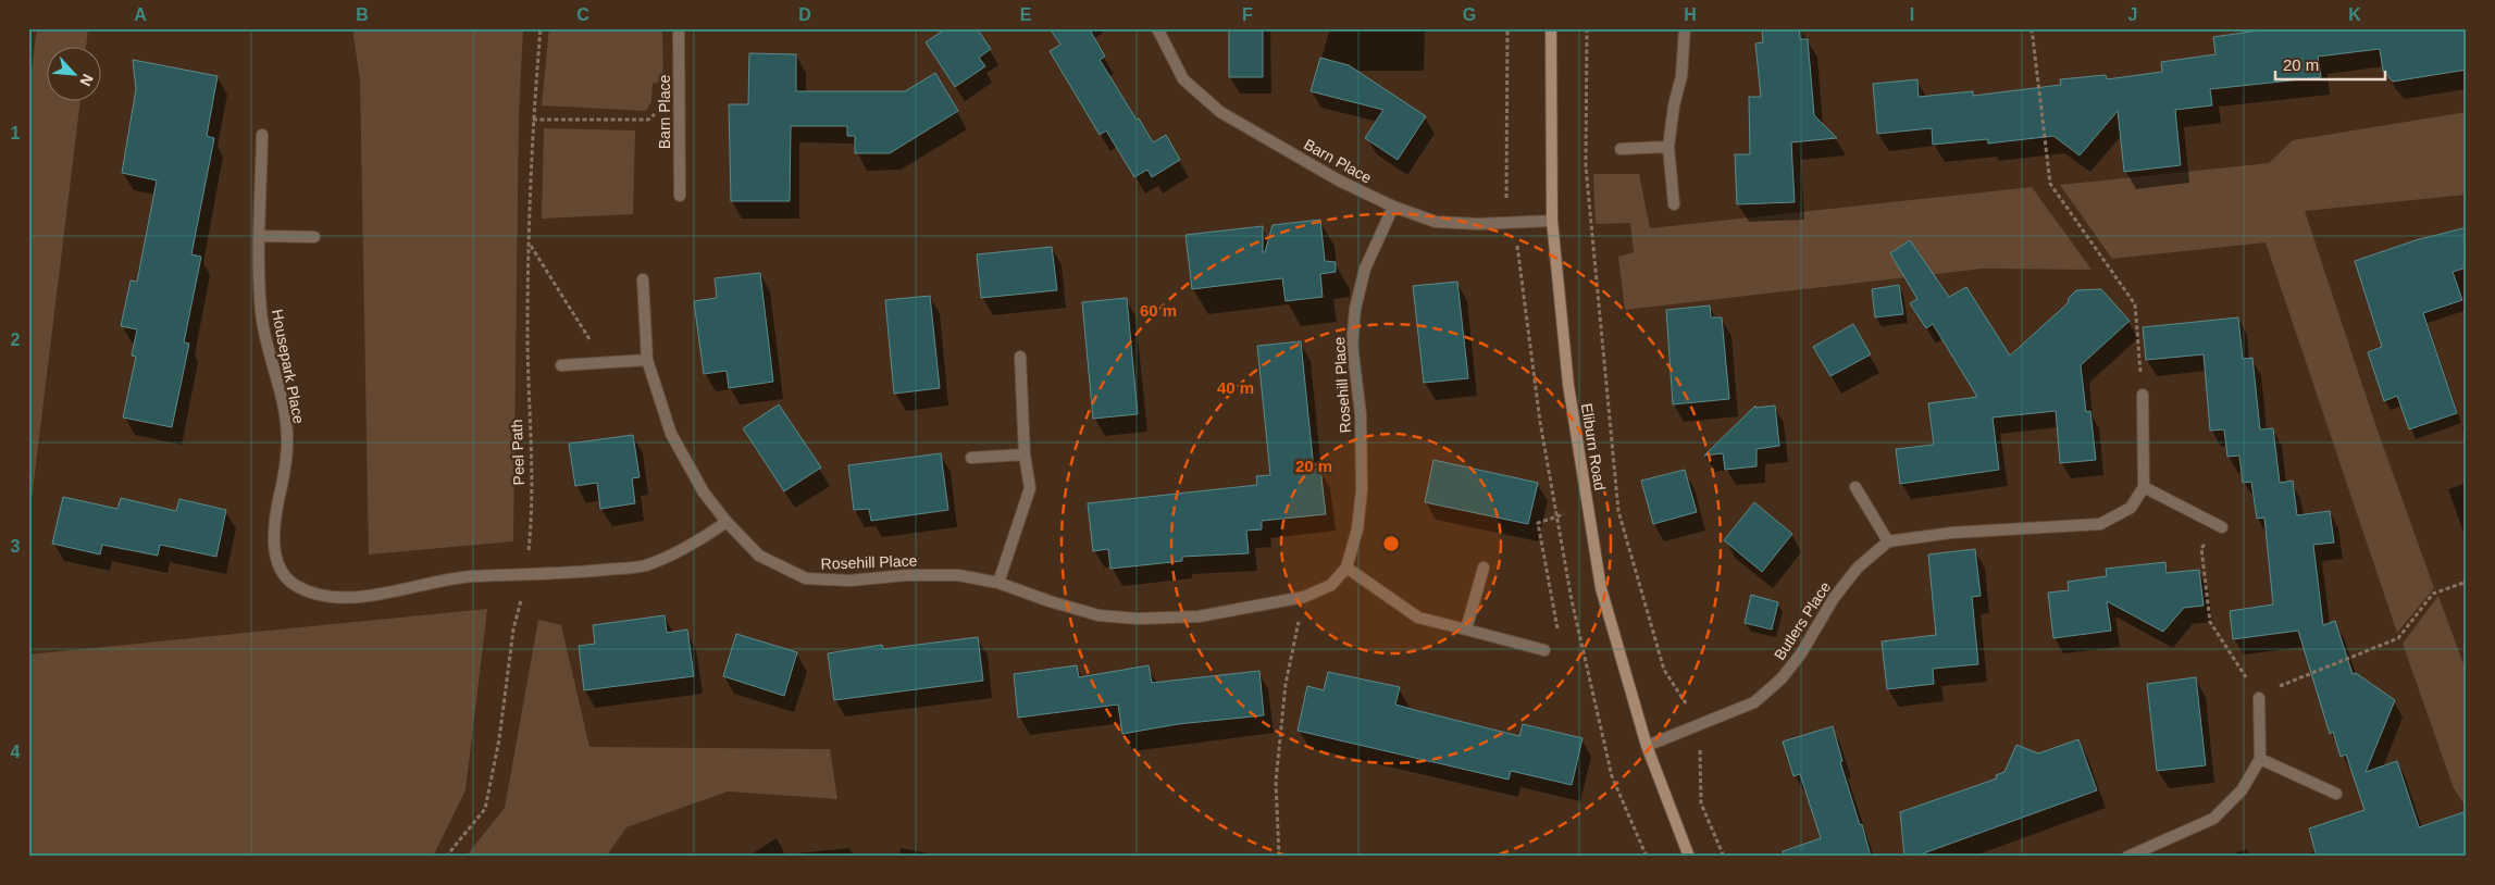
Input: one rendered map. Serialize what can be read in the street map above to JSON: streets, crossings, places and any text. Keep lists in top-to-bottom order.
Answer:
{
  "streets": {
    "street": [
      "Barn Place",
      "Housepark Place",
      "Rosehill Place",
      "Eliburn Road",
      "Butlers Place"
    ],
    "path": ["Peel Path"]
  },
  "crossings": [
    ["Barn Place", "Rosehill Place"],
    ["Barn Place", "Eliburn Road"],
    ["Housepark Place", "Peel Path"],
    ["Eliburn Road", "Butlers Place"]
  ],
  "scale_bar": "20 m",
  "north": "bottom right",
  "grid": {
    "columns": [
      "A",
      "B",
      "C",
      "D",
      "E",
      "F",
      "G",
      "H",
      "I",
      "J",
      "K"
    ],
    "rows": [
      "1",
      "2",
      "3",
      "4"
    ]
  },
  "rings": ["60 m", "40 m", "20 m"]
}
